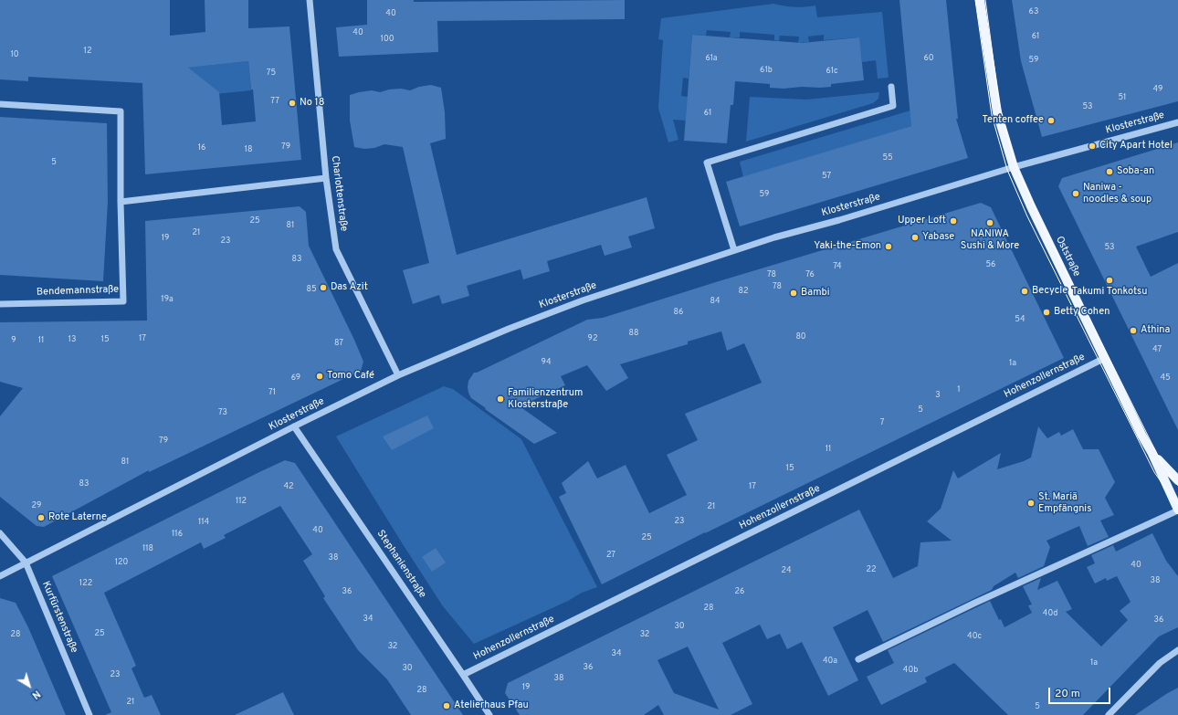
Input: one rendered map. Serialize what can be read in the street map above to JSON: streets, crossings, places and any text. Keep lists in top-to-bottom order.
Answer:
{
  "streets": {
    "main road": ["Oststraße"],
    "street": [
      "Klosterstraße",
      "Charlottenstraße",
      "Bendemannstraße",
      "Hohenzollernstraße",
      "Stephanienstraße",
      "Kurfürstenstraße"
    ]
  },
  "crossings": [
    ["Klosterstraße", "Charlottenstraße"],
    ["Klosterstraße", "Oststraße"],
    ["Klosterstraße", "Stephanienstraße"],
    ["Klosterstraße", "Kurfürstenstraße"],
    ["Oststraße", "Hohenzollernstraße"],
    ["Hohenzollernstraße", "Stephanienstraße"]
  ],
  "places": [
    "No 18",
    "Tenten coffee",
    "City Apart Hotel",
    "Soba-an",
    "Naniwa - noodles & soup",
    "Upper Loft",
    "NANIWA Sushi & More",
    "Yabase",
    "Yaki-the-Emon",
    "Takumi Tonkotsu",
    "Das Azit",
    "Becycle",
    "Bambi",
    "Betty Cohen",
    "Athina",
    "Tomo Café",
    "Familienzentrum Klosterstraße",
    "St. Mariä Empfängnis",
    "Rote Laterne",
    "Atelierhaus Pfau"
  ],
  "house_numbers": [
    "63",
    "40",
    "40",
    "61",
    "100",
    "12",
    "10",
    "61a",
    "60",
    "59",
    "61b",
    "61c",
    "75",
    "49",
    "51",
    "77",
    "53",
    "61",
    "79",
    "16",
    "18",
    "55",
    "5",
    "57",
    "59",
    "25",
    "81",
    "21",
    "19",
    "23",
    "53",
    "83",
    "56",
    "74",
    "78",
    "76",
    "78",
    "85",
    "82",
    "19a",
    "84",
    "86",
    "54",
    "88",
    "80",
    "17",
    "92",
    "13",
    "15",
    "9",
    "11",
    "87",
    "47",
    "94",
    "1a",
    "69",
    "45",
    "1",
    "71",
    "3",
    "5",
    "73",
    "7",
    "79",
    "11",
    "81",
    "15",
    "83",
    "42",
    "17",
    "112",
    "29",
    "21",
    "23",
    "114",
    "40",
    "116",
    "25",
    "118",
    "27",
    "38",
    "120",
    "40",
    "22",
    "24",
    "38",
    "122",
    "36",
    "26",
    "28",
    "40d",
    "34",
    "36",
    "30",
    "25",
    "28",
    "32",
    "40c",
    "32",
    "34",
    "40a",
    "1a",
    "36",
    "30",
    "40b",
    "23",
    "38",
    "19",
    "28",
    "21",
    "5"
  ],
  "scale_bar": "20 m",
  "north": "bottom right"
}
